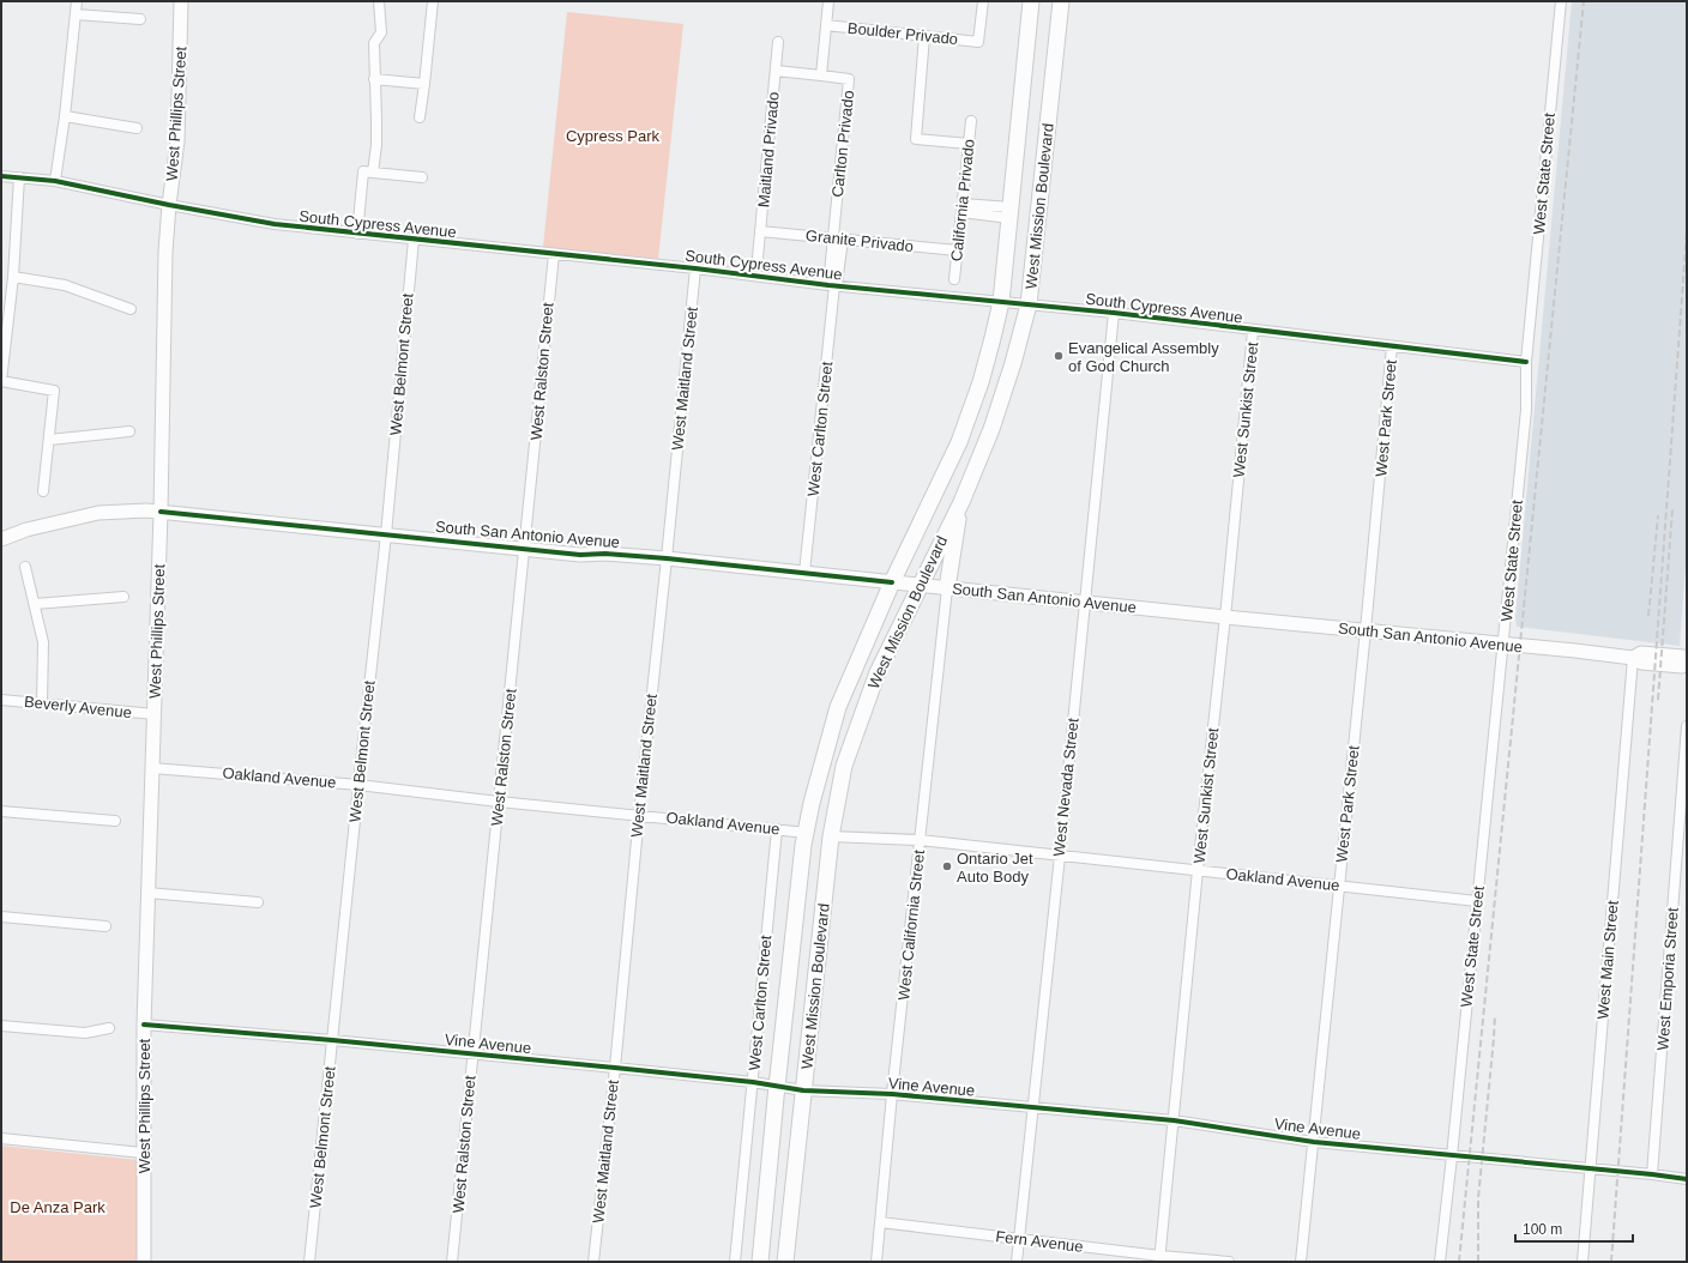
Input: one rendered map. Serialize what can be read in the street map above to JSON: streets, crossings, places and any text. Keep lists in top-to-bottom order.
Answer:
{
  "streets": {
    "main road": ["West Mission Boulevard"],
    "street": [
      "Boulder Privado",
      "West Phillips Street",
      "Carlton Privado",
      "Maitland Privado",
      "West State Street",
      "California Privado",
      "South Cypress Avenue",
      "Granite Privado",
      "West Belmont Street",
      "West Ralston Street",
      "West Maitland Street",
      "West Sunkist Street",
      "West Park Street",
      "West Carlton Street",
      "South San Antonio Avenue",
      "Beverly Avenue",
      "Oakland Avenue",
      "West Nevada Street",
      "West California Street",
      "West Main Street",
      "West Emporia Street",
      "Vine Avenue",
      "Fern Avenue"
    ]
  },
  "crossings": [
    ["Boulder Privado", "Carlton Privado"],
    ["West Phillips Street", "South Cypress Avenue"],
    ["West Phillips Street", "South San Antonio Avenue"],
    ["West Phillips Street", "Beverly Avenue"],
    ["West Phillips Street", "Oakland Avenue"],
    ["West Phillips Street", "Vine Avenue"],
    ["Carlton Privado", "South Cypress Avenue"],
    ["Carlton Privado", "Granite Privado"],
    ["Carlton Privado", "West Carlton Street"],
    ["Maitland Privado", "Granite Privado"],
    ["West State Street", "South Cypress Avenue"],
    ["West State Street", "South San Antonio Avenue"],
    ["West State Street", "Oakland Avenue"],
    ["West State Street", "Vine Avenue"],
    ["California Privado", "Granite Privado"],
    ["West Mission Boulevard", "South Cypress Avenue"],
    ["West Mission Boulevard", "South San Antonio Avenue"],
    ["West Mission Boulevard", "Oakland Avenue"],
    ["West Mission Boulevard", "Vine Avenue"],
    ["South Cypress Avenue", "West Belmont Street"],
    ["South Cypress Avenue", "West Ralston Street"],
    ["South Cypress Avenue", "West Maitland Street"],
    ["South Cypress Avenue", "West Sunkist Street"],
    ["South Cypress Avenue", "West Park Street"],
    ["South Cypress Avenue", "West Carlton Street"],
    ["South Cypress Avenue", "West Nevada Street"],
    ["West Belmont Street", "South San Antonio Avenue"],
    ["West Belmont Street", "Oakland Avenue"],
    ["West Belmont Street", "Vine Avenue"],
    ["West Ralston Street", "South San Antonio Avenue"],
    ["West Ralston Street", "Oakland Avenue"],
    ["West Ralston Street", "Vine Avenue"],
    ["West Maitland Street", "South San Antonio Avenue"],
    ["West Maitland Street", "Oakland Avenue"],
    ["West Maitland Street", "Vine Avenue"],
    ["West Sunkist Street", "South San Antonio Avenue"],
    ["West Sunkist Street", "Oakland Avenue"],
    ["West Sunkist Street", "Vine Avenue"],
    ["West Sunkist Street", "Fern Avenue"],
    ["West Park Street", "South San Antonio Avenue"],
    ["West Park Street", "Oakland Avenue"],
    ["West Park Street", "Vine Avenue"],
    ["West Carlton Street", "South San Antonio Avenue"],
    ["West Carlton Street", "Oakland Avenue"],
    ["West Carlton Street", "Vine Avenue"],
    ["South San Antonio Avenue", "West Nevada Street"],
    ["South San Antonio Avenue", "West California Street"],
    ["South San Antonio Avenue", "West Main Street"],
    ["Oakland Avenue", "West Nevada Street"],
    ["Oakland Avenue", "West California Street"],
    ["West Nevada Street", "Vine Avenue"],
    ["West Nevada Street", "Fern Avenue"],
    ["West California Street", "Vine Avenue"],
    ["West California Street", "Fern Avenue"],
    ["West Main Street", "Vine Avenue"],
    ["West Emporia Street", "Vine Avenue"]
  ],
  "parks": ["Cypress Park", "De Anza Park"],
  "places": ["Evangelical Assembly of God Church", "Ontario Jet Auto Body"],
  "scale_bar": "100 m"
}
